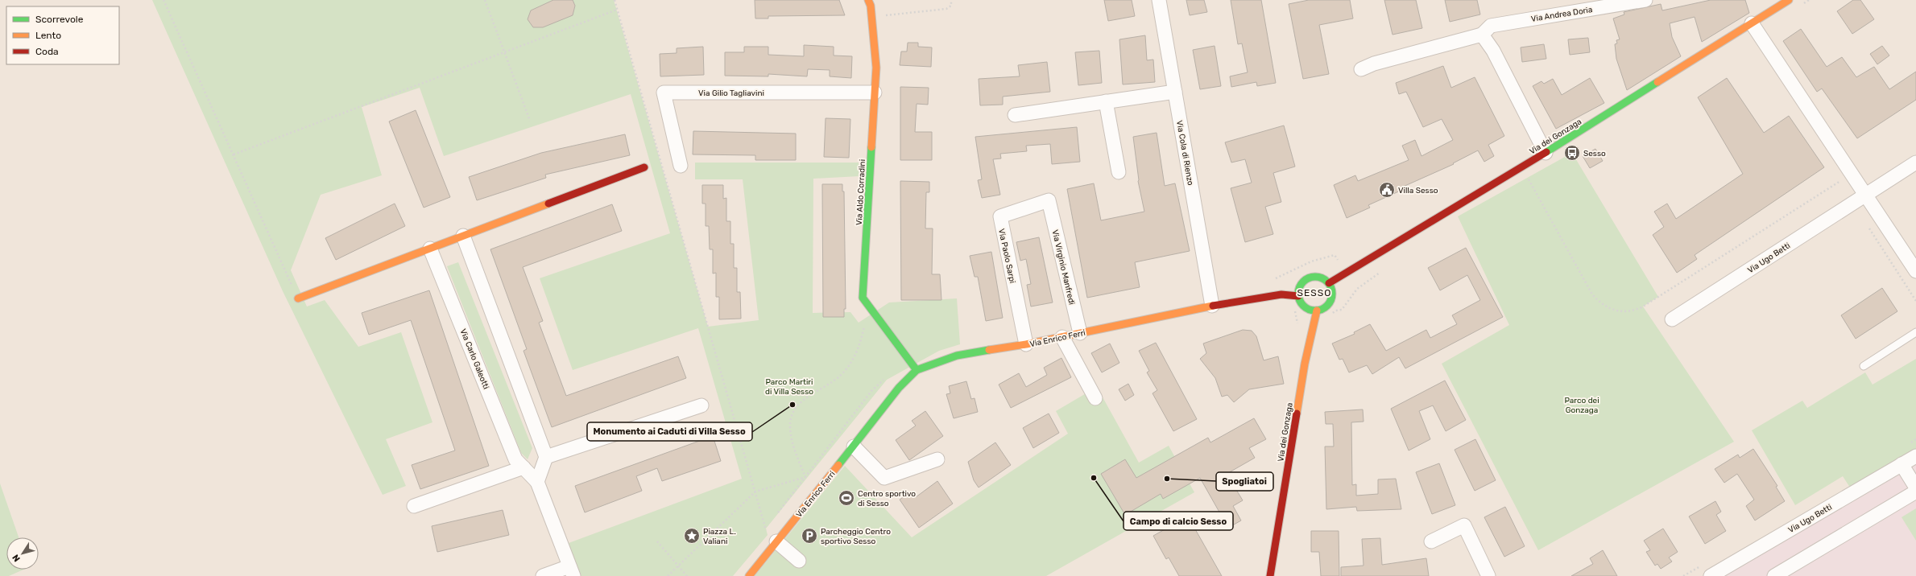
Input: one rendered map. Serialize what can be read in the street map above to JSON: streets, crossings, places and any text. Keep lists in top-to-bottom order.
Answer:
{
  "streets": {
    "street": [
      "Via Andrea Doria",
      "Via Gilio Tagliavini",
      "Via dei Gonzaga",
      "Via Cola di Rienzo",
      "Via Aldo Corradini",
      "Via Paolo Sarpi",
      "Via Ugo Betti",
      "Via Virginio Manfredi",
      "Via Enrico Ferri",
      "Via Carlo Galeotti"
    ]
  },
  "crossings": [
    ["Via Gilio Tagliavini", "Via Aldo Corradini"],
    ["Via dei Gonzaga", "Via Enrico Ferri"],
    ["Via Cola di Rienzo", "Via Enrico Ferri"],
    ["Via Aldo Corradini", "Via Enrico Ferri"],
    ["Via Paolo Sarpi", "Via Virginio Manfredi"],
    ["Via Paolo Sarpi", "Via Enrico Ferri"],
    ["Via Virginio Manfredi", "Via Enrico Ferri"]
  ],
  "districts": ["SESSO"],
  "parks": ["Parco Martiri di Villa Sesso", "Parco dei Gonzaga"],
  "places": {
    "bus stop": ["Sesso"],
    "public building": ["Villa Sesso"],
    "other": ["Monumento ai Caduti di Villa Sesso", "Campo di calcio Sesso", "Spogliatoi"],
    "sports": ["Centro sportivo di Sesso"],
    "place": ["Piazza L. Valiani"],
    "parking": ["Parcheggio Centro sportivo Sesso"]
  },
  "legend": ["Scorrevole", "Lento", "Coda"],
  "north": "bottom left"
}
